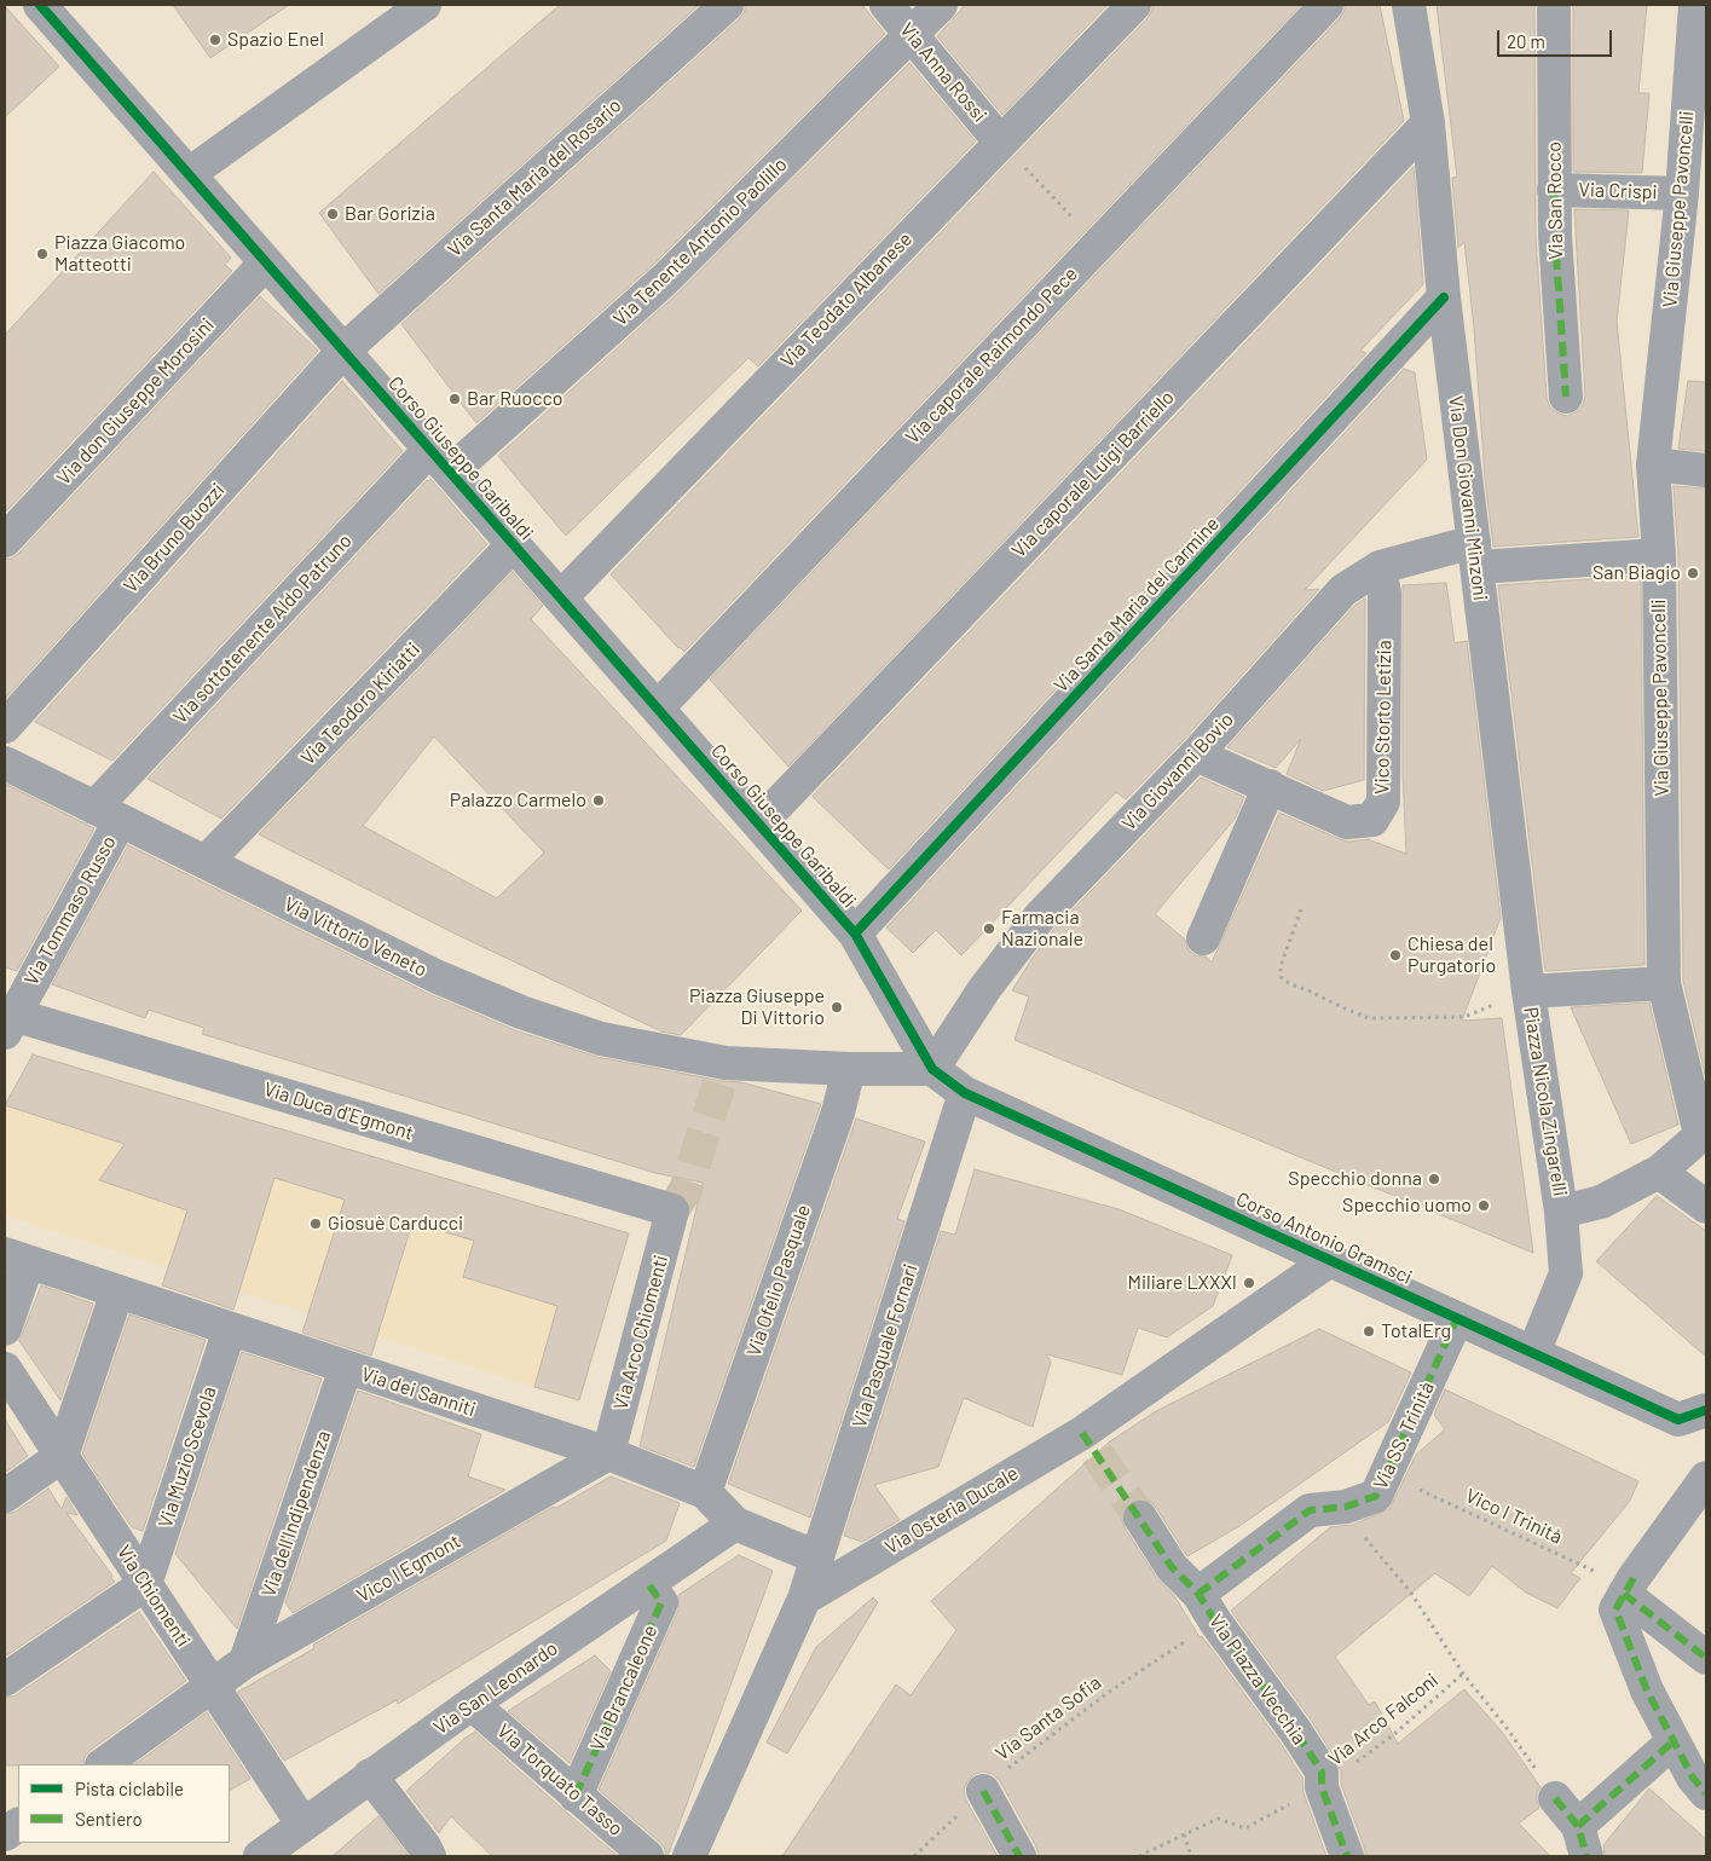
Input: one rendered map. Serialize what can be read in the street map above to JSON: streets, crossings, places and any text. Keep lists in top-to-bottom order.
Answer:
{
  "streets": {
    "street": [
      "Via Anna Rossi",
      "Via Santa Maria del Rosario",
      "Via Crispi",
      "Via San Rocco",
      "Via Giuseppe Pavoncelli",
      "Via Tenente Antonio Paolillo",
      "Via Teodato Albanese",
      "Via caporale Raimondo Pece",
      "Via don Giuseppe Morosini",
      "Corso Giuseppe Garibaldi",
      "Via caporale Luigi Barriello",
      "Via Don Giovanni Minzoni",
      "Via Bruno Buozzi",
      "Via Santa Maria del Carmine",
      "Via sottotenente Aldo Patruno",
      "Via Teodoro Kiriatti",
      "Vico Storto Letizia",
      "Via Giovanni Bovio",
      "Via Tommaso Russo",
      "Via Vittorio Veneto",
      "Piazza Nicola Zingarelli",
      "Via Duca d'Egmont",
      "Corso Antonio Gramsci",
      "Via Ofelio Pasquale",
      "Via Arco Chiomenti",
      "Via Pasquale Fornari",
      "Via dei Sanniti",
      "Via SS. Trinità",
      "Via Muzio Scevola",
      "Via Osteria Ducale",
      "Via dell'Indipendenza",
      "Vico I Egmont",
      "Via Chiomenti",
      "Via Piazza Vecchia",
      "Via San Leonardo",
      "Via Brancaleone",
      "Via Torquato Tasso"
    ],
    "path": ["Vico I Trinità", "Via Santa Sofia", "Via Arco Falconi"]
  },
  "crossings": [
    ["Via Anna Rossi", "Via Tenente Antonio Paolillo"],
    ["Via Anna Rossi", "Via Teodato Albanese"],
    ["Via Santa Maria del Rosario", "Corso Giuseppe Garibaldi"],
    ["Via Santa Maria del Rosario", "Via Bruno Buozzi"],
    ["Via Crispi", "Via San Rocco"],
    ["Via Crispi", "Via Giuseppe Pavoncelli"],
    ["Via Giuseppe Pavoncelli", "Via Giovanni Bovio"],
    ["Via Giuseppe Pavoncelli", "Piazza Nicola Zingarelli"],
    ["Via Tenente Antonio Paolillo", "Corso Giuseppe Garibaldi"],
    ["Via Tenente Antonio Paolillo", "Via sottotenente Aldo Patruno"],
    ["Via Teodato Albanese", "Corso Giuseppe Garibaldi"],
    ["Via caporale Raimondo Pece", "Corso Giuseppe Garibaldi"],
    ["Via don Giuseppe Morosini", "Corso Giuseppe Garibaldi"],
    ["Corso Giuseppe Garibaldi", "Via caporale Luigi Barriello"],
    ["Corso Giuseppe Garibaldi", "Via Bruno Buozzi"],
    ["Corso Giuseppe Garibaldi", "Via Santa Maria del Carmine"],
    ["Corso Giuseppe Garibaldi", "Via sottotenente Aldo Patruno"],
    ["Corso Giuseppe Garibaldi", "Via Teodoro Kiriatti"],
    ["Via caporale Luigi Barriello", "Via Don Giovanni Minzoni"],
    ["Via Don Giovanni Minzoni", "Via Santa Maria del Carmine"],
    ["Via Don Giovanni Minzoni", "Via Giovanni Bovio"],
    ["Via Don Giovanni Minzoni", "Piazza Nicola Zingarelli"],
    ["Via sottotenente Aldo Patruno", "Via Tommaso Russo"],
    ["Via sottotenente Aldo Patruno", "Via Vittorio Veneto"],
    ["Via Teodoro Kiriatti", "Via Vittorio Veneto"],
    ["Vico Storto Letizia", "Via Giovanni Bovio"],
    ["Via Giovanni Bovio", "Corso Antonio Gramsci"],
    ["Via Tommaso Russo", "Via Vittorio Veneto"],
    ["Via Tommaso Russo", "Via Duca d'Egmont"],
    ["Via Vittorio Veneto", "Via Ofelio Pasquale"],
    ["Piazza Nicola Zingarelli", "Corso Antonio Gramsci"],
    ["Via Duca d'Egmont", "Via Arco Chiomenti"],
    ["Corso Antonio Gramsci", "Via Pasquale Fornari"],
    ["Corso Antonio Gramsci", "Via SS. Trinità"],
    ["Corso Antonio Gramsci", "Via Osteria Ducale"],
    ["Via Ofelio Pasquale", "Via dei Sanniti"],
    ["Via Arco Chiomenti", "Via dei Sanniti"],
    ["Via Arco Chiomenti", "Vico I Egmont"],
    ["Via Pasquale Fornari", "Via dei Sanniti"],
    ["Via Pasquale Fornari", "Via Osteria Ducale"],
    ["Via dei Sanniti", "Via Muzio Scevola"],
    ["Via dei Sanniti", "Via dell'Indipendenza"],
    ["Via dei Sanniti", "Vico I Egmont"],
    ["Via dei Sanniti", "Via San Leonardo"],
    ["Via SS. Trinità", "Vico I Trinità"],
    ["Via SS. Trinità", "Via Piazza Vecchia"],
    ["Via SS. Trinità", "Via Santa Sofia"],
    ["Via Muzio Scevola", "Via Chiomenti"],
    ["Via dell'Indipendenza", "Vico I Egmont"],
    ["Vico I Egmont", "Via Chiomenti"],
    ["Via Chiomenti", "Via San Leonardo"],
    ["Via Piazza Vecchia", "Via Santa Sofia"],
    ["Via Piazza Vecchia", "Via Arco Falconi"],
    ["Via San Leonardo", "Via Brancaleone"],
    ["Via San Leonardo", "Via Torquato Tasso"],
    ["Via Brancaleone", "Via Torquato Tasso"]
  ],
  "places": [
    "Spazio Enel",
    "Bar Gorizia",
    "Piazza Giacomo Matteotti",
    "Bar Ruocco",
    "San Biagio",
    "Palazzo Carmelo",
    "Farmacia Nazionale",
    "Chiesa del Purgatorio",
    "Piazza Giuseppe Di Vittorio",
    "Specchio donna",
    "Specchio uomo",
    "Giosuè Carducci",
    "Miliare LXXXI",
    "TotalErg"
  ],
  "legend": ["Pista ciclabile", "Sentiero"],
  "scale_bar": "20 m"
}
